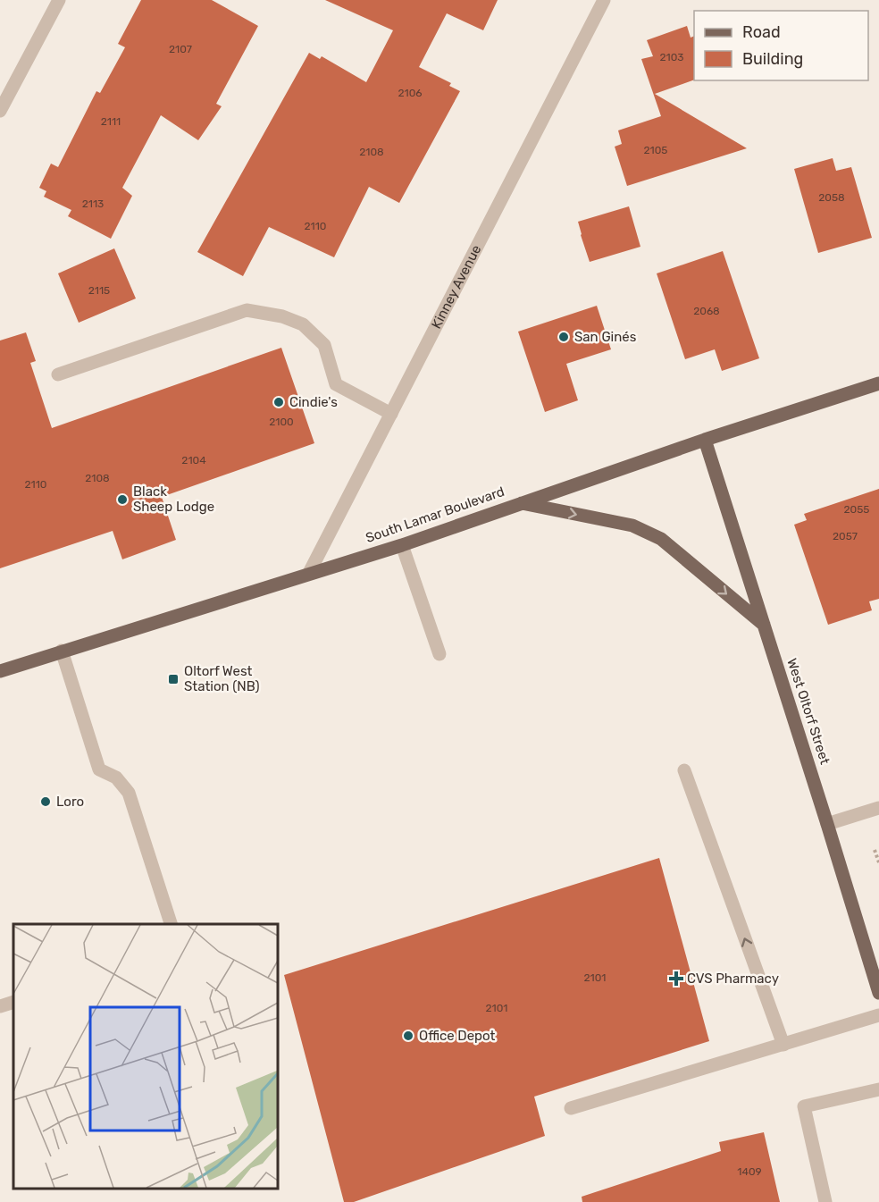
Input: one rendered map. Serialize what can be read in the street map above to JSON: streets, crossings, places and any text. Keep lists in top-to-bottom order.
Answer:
{
  "streets": {
    "main road": ["South Lamar Boulevard", "West Oltorf Street"],
    "street": ["Kinney Avenue"]
  },
  "crossings": [
    ["Kinney Avenue", "South Lamar Boulevard"],
    ["South Lamar Boulevard", "West Oltorf Street"]
  ],
  "places": {
    "other": [
      "San Ginés",
      "Cindie's",
      "Black Sheep Lodge",
      "Loro",
      "Office Depot"
    ],
    "transit": ["Oltorf West Station (NB)"],
    "health": ["CVS Pharmacy"]
  },
  "house_numbers": [
    "2107",
    "2103",
    "2106",
    "2111",
    "2105",
    "2108",
    "2058",
    "2113",
    "2110",
    "2115",
    "2068",
    "2100",
    "2104",
    "2108",
    "2110",
    "2055",
    "2057",
    "2101",
    "2101",
    "1409"
  ],
  "legend": ["Road", "Building"]
}
